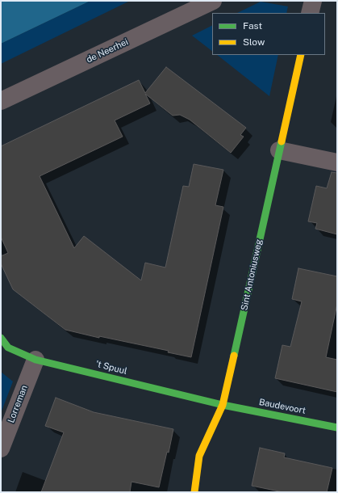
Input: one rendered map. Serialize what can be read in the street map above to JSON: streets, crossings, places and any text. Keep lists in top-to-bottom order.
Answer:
{
  "streets": {
    "street": [
      "de Neerhei",
      "Sint Antoniusweg",
      "'t Spuul",
      "Lorreman",
      "Baudevoort"
    ]
  },
  "crossings": [
    ["Sint Antoniusweg", "'t Spuul"],
    ["Sint Antoniusweg", "Baudevoort"],
    ["'t Spuul", "Lorreman"],
    ["'t Spuul", "Baudevoort"]
  ],
  "legend": ["Fast", "Slow"]
}
